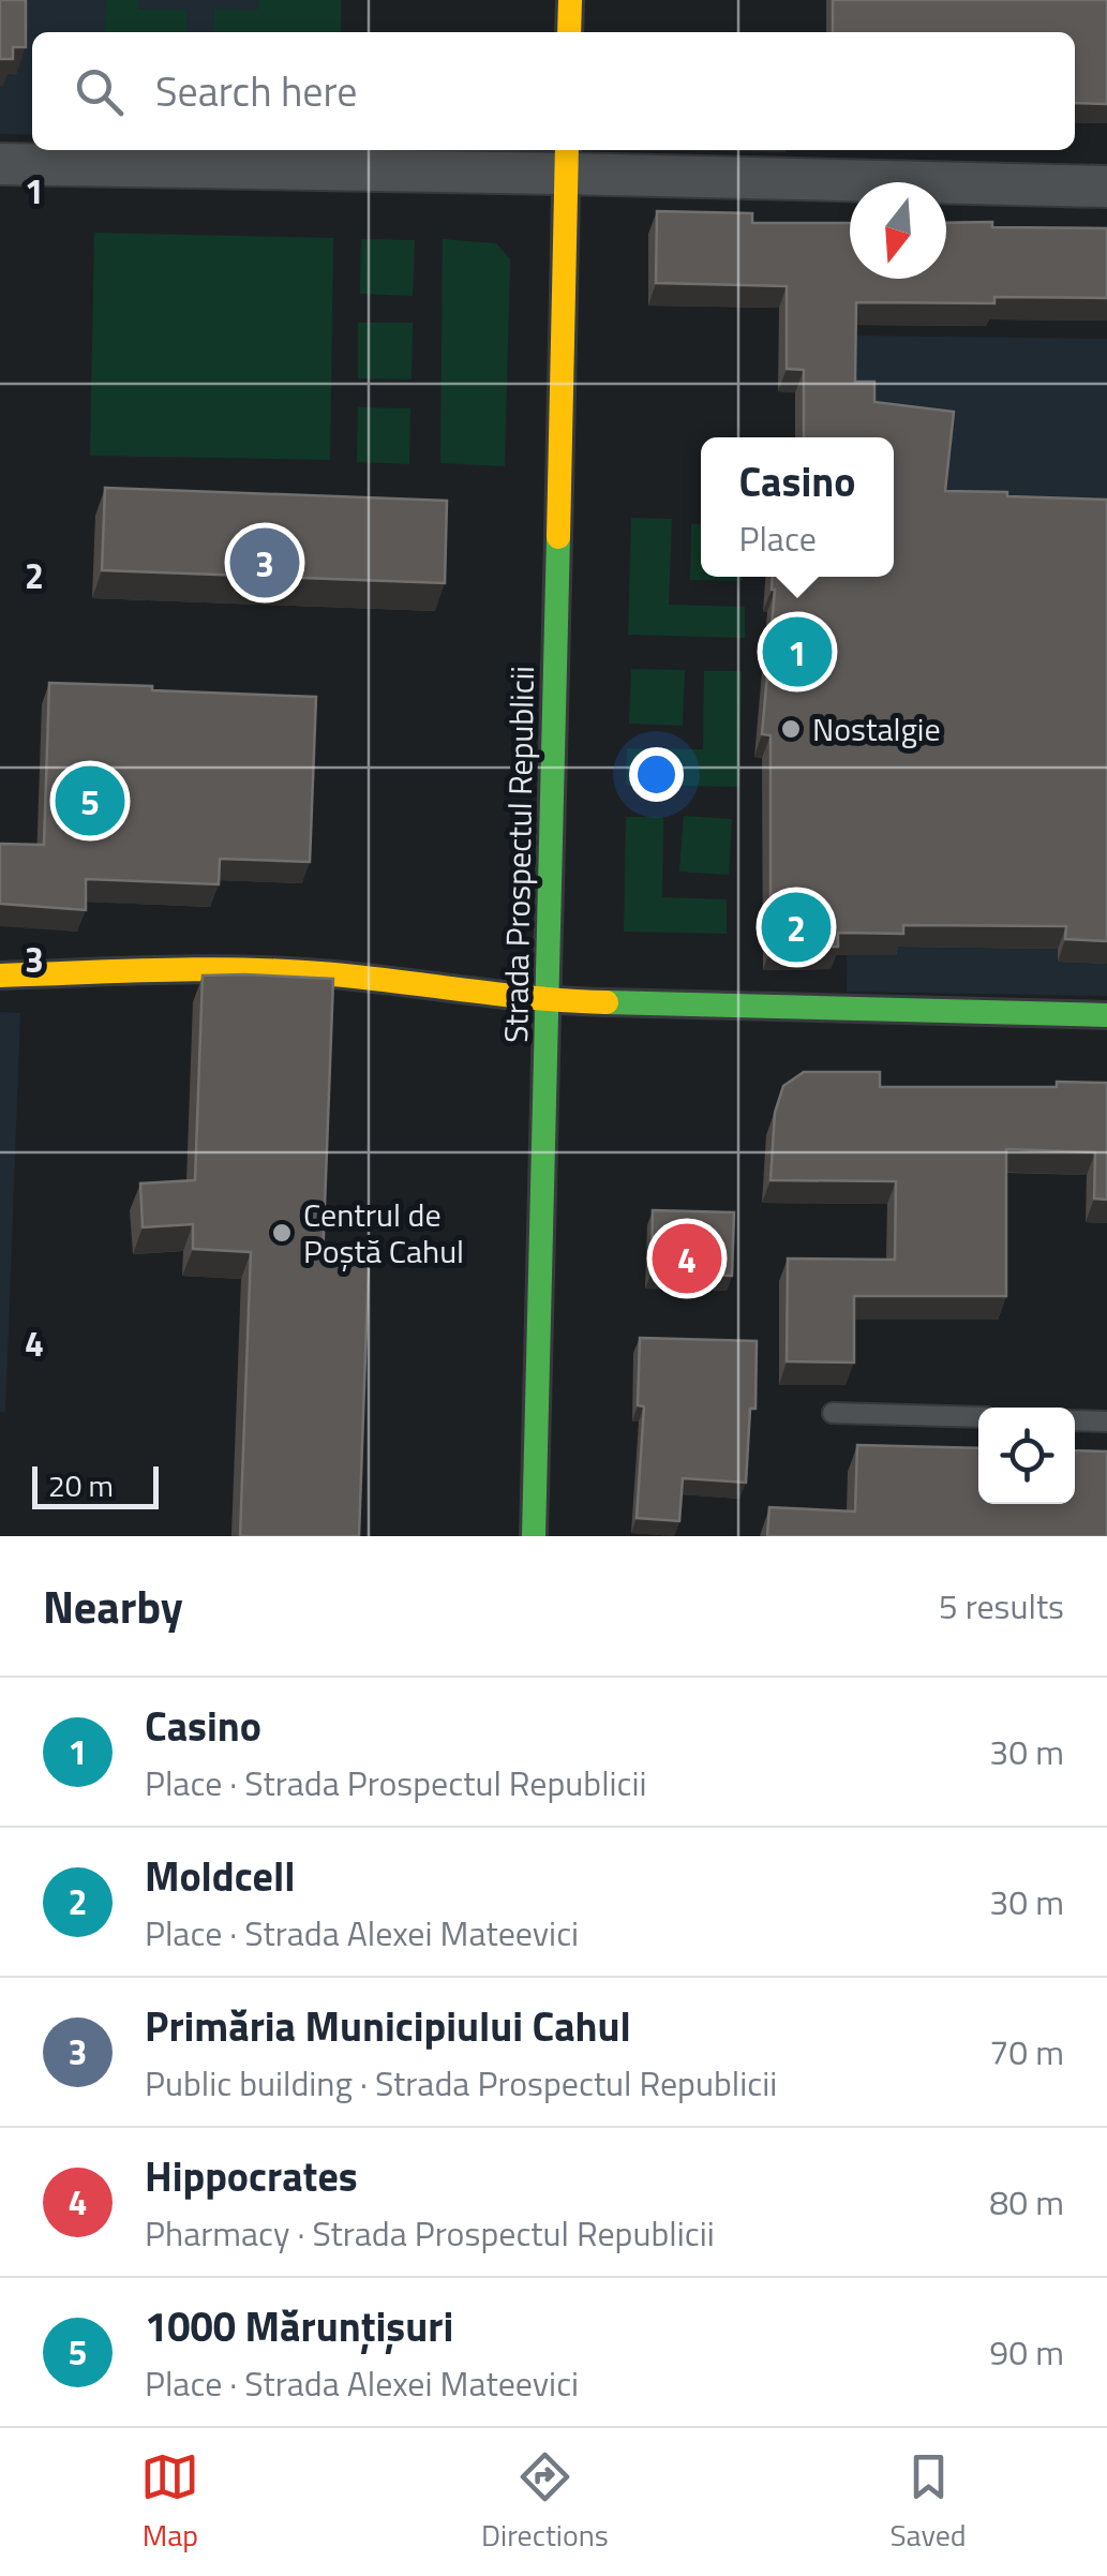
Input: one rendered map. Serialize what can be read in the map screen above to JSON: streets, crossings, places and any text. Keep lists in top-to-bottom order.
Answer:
{
  "streets": {
    "main road": ["Strada Prospectul Republicii"]
  },
  "places": ["Nostalgie", "Centrul de Poștă Cahul"],
  "scale_bar": "20 m",
  "north": "bottom",
  "page": {
    "search": "Search here",
    "popup": ["Casino", "Place"],
    "pins": [
      "3",
      "1",
      "5",
      "2",
      "4"
    ],
    "scale": "20 m",
    "heading": ["Nearby", "5 results"],
    "list": [
      {
        "mark": "1",
        "name": "Casino",
        "note": "Place · Strada Prospectul Republicii",
        "value": "30 m"
      },
      {
        "mark": "2",
        "name": "Moldcell",
        "note": "Place · Strada Alexei Mateevici",
        "value": "30 m"
      },
      {
        "mark": "3",
        "name": "Primăria Municipiului Cahul",
        "note": "Public building · Strada Prospectul Republicii",
        "value": "70 m"
      },
      {
        "mark": "4",
        "name": "Hippocrates",
        "note": "Pharmacy · Strada Prospectul Republicii",
        "value": "80 m"
      },
      {
        "mark": "5",
        "name": "1000 Mărunțișuri",
        "note": "Place · Strada Alexei Mateevici",
        "value": "90 m"
      }
    ],
    "nav": ["Map", "Directions", "Saved"]
  },
  "grid": {
    "rows": [
      "1",
      "2",
      "3",
      "4"
    ]
  }
}
